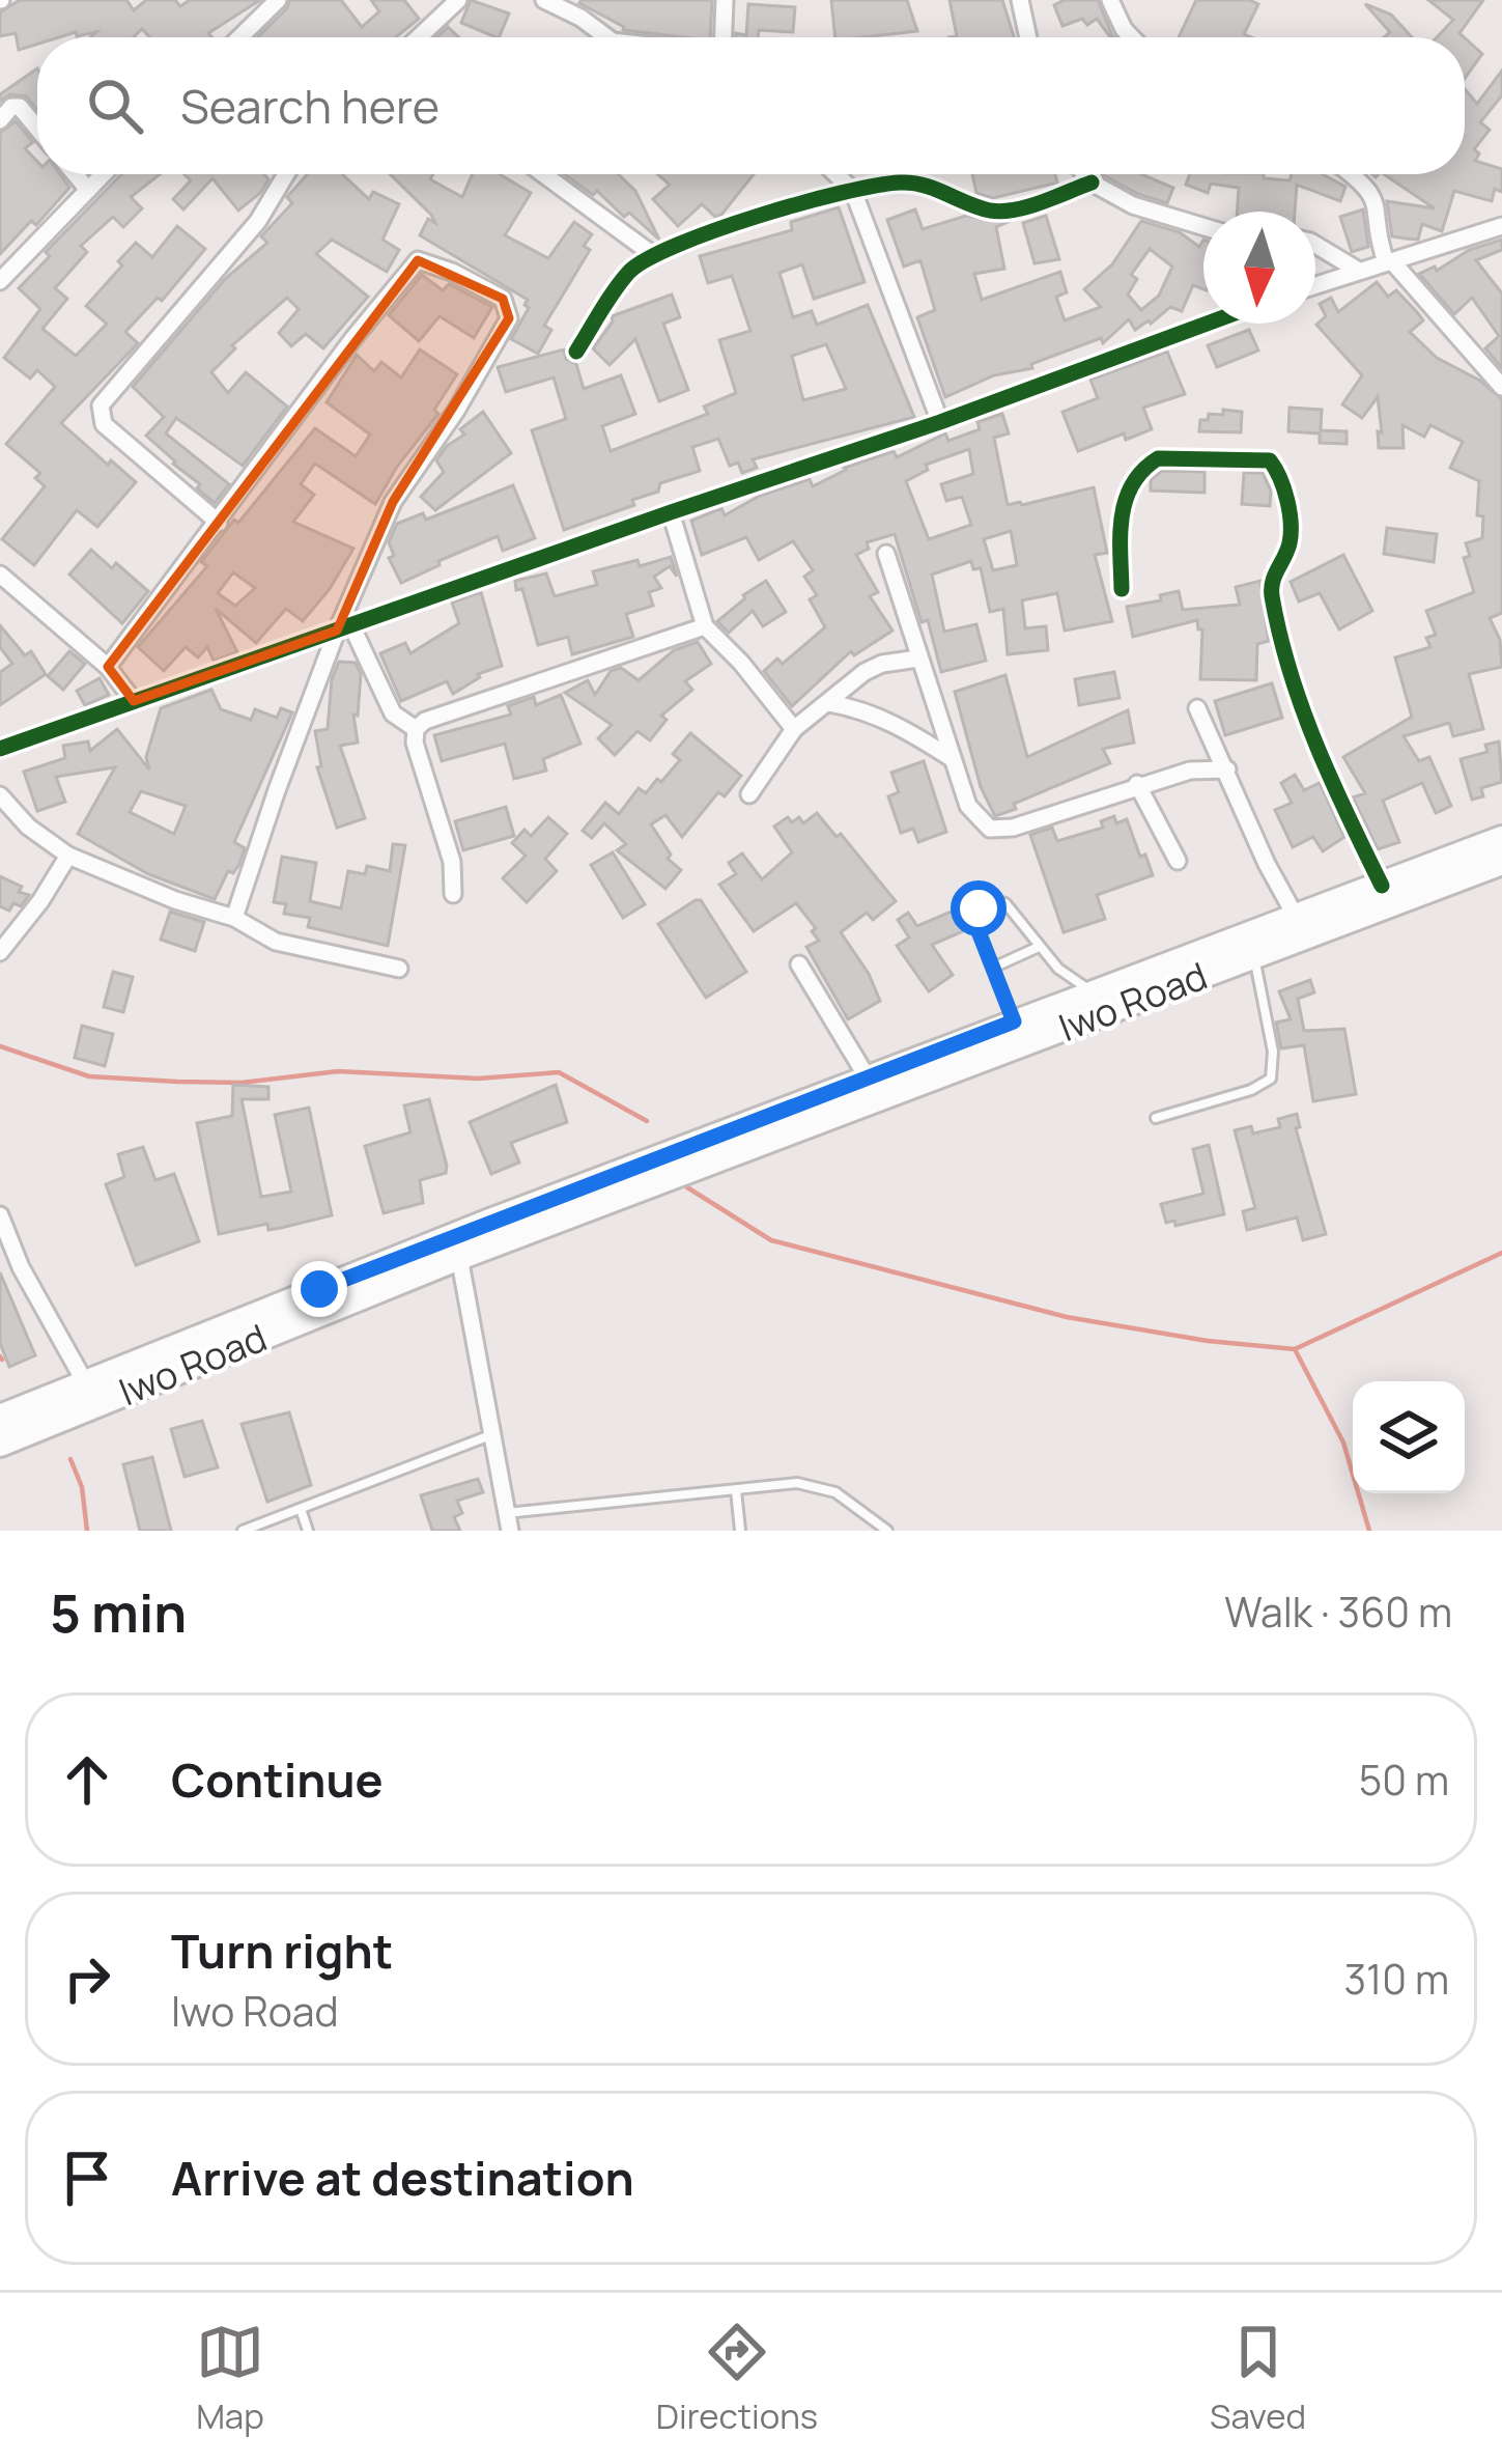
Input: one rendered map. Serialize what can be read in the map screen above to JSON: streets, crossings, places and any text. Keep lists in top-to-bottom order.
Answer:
{
  "streets": {
    "main road": ["Iwo Road"]
  },
  "north": "bottom",
  "page": {
    "search": "Search here",
    "heading": ["5 min", "Walk · 360 m"],
    "list": [
      ["Continue", "50 m"],
      ["Turn right", "Iwo Road", "310 m"],
      "Arrive at destination"
    ],
    "nav": ["Map", "Directions", "Saved"]
  }
}
